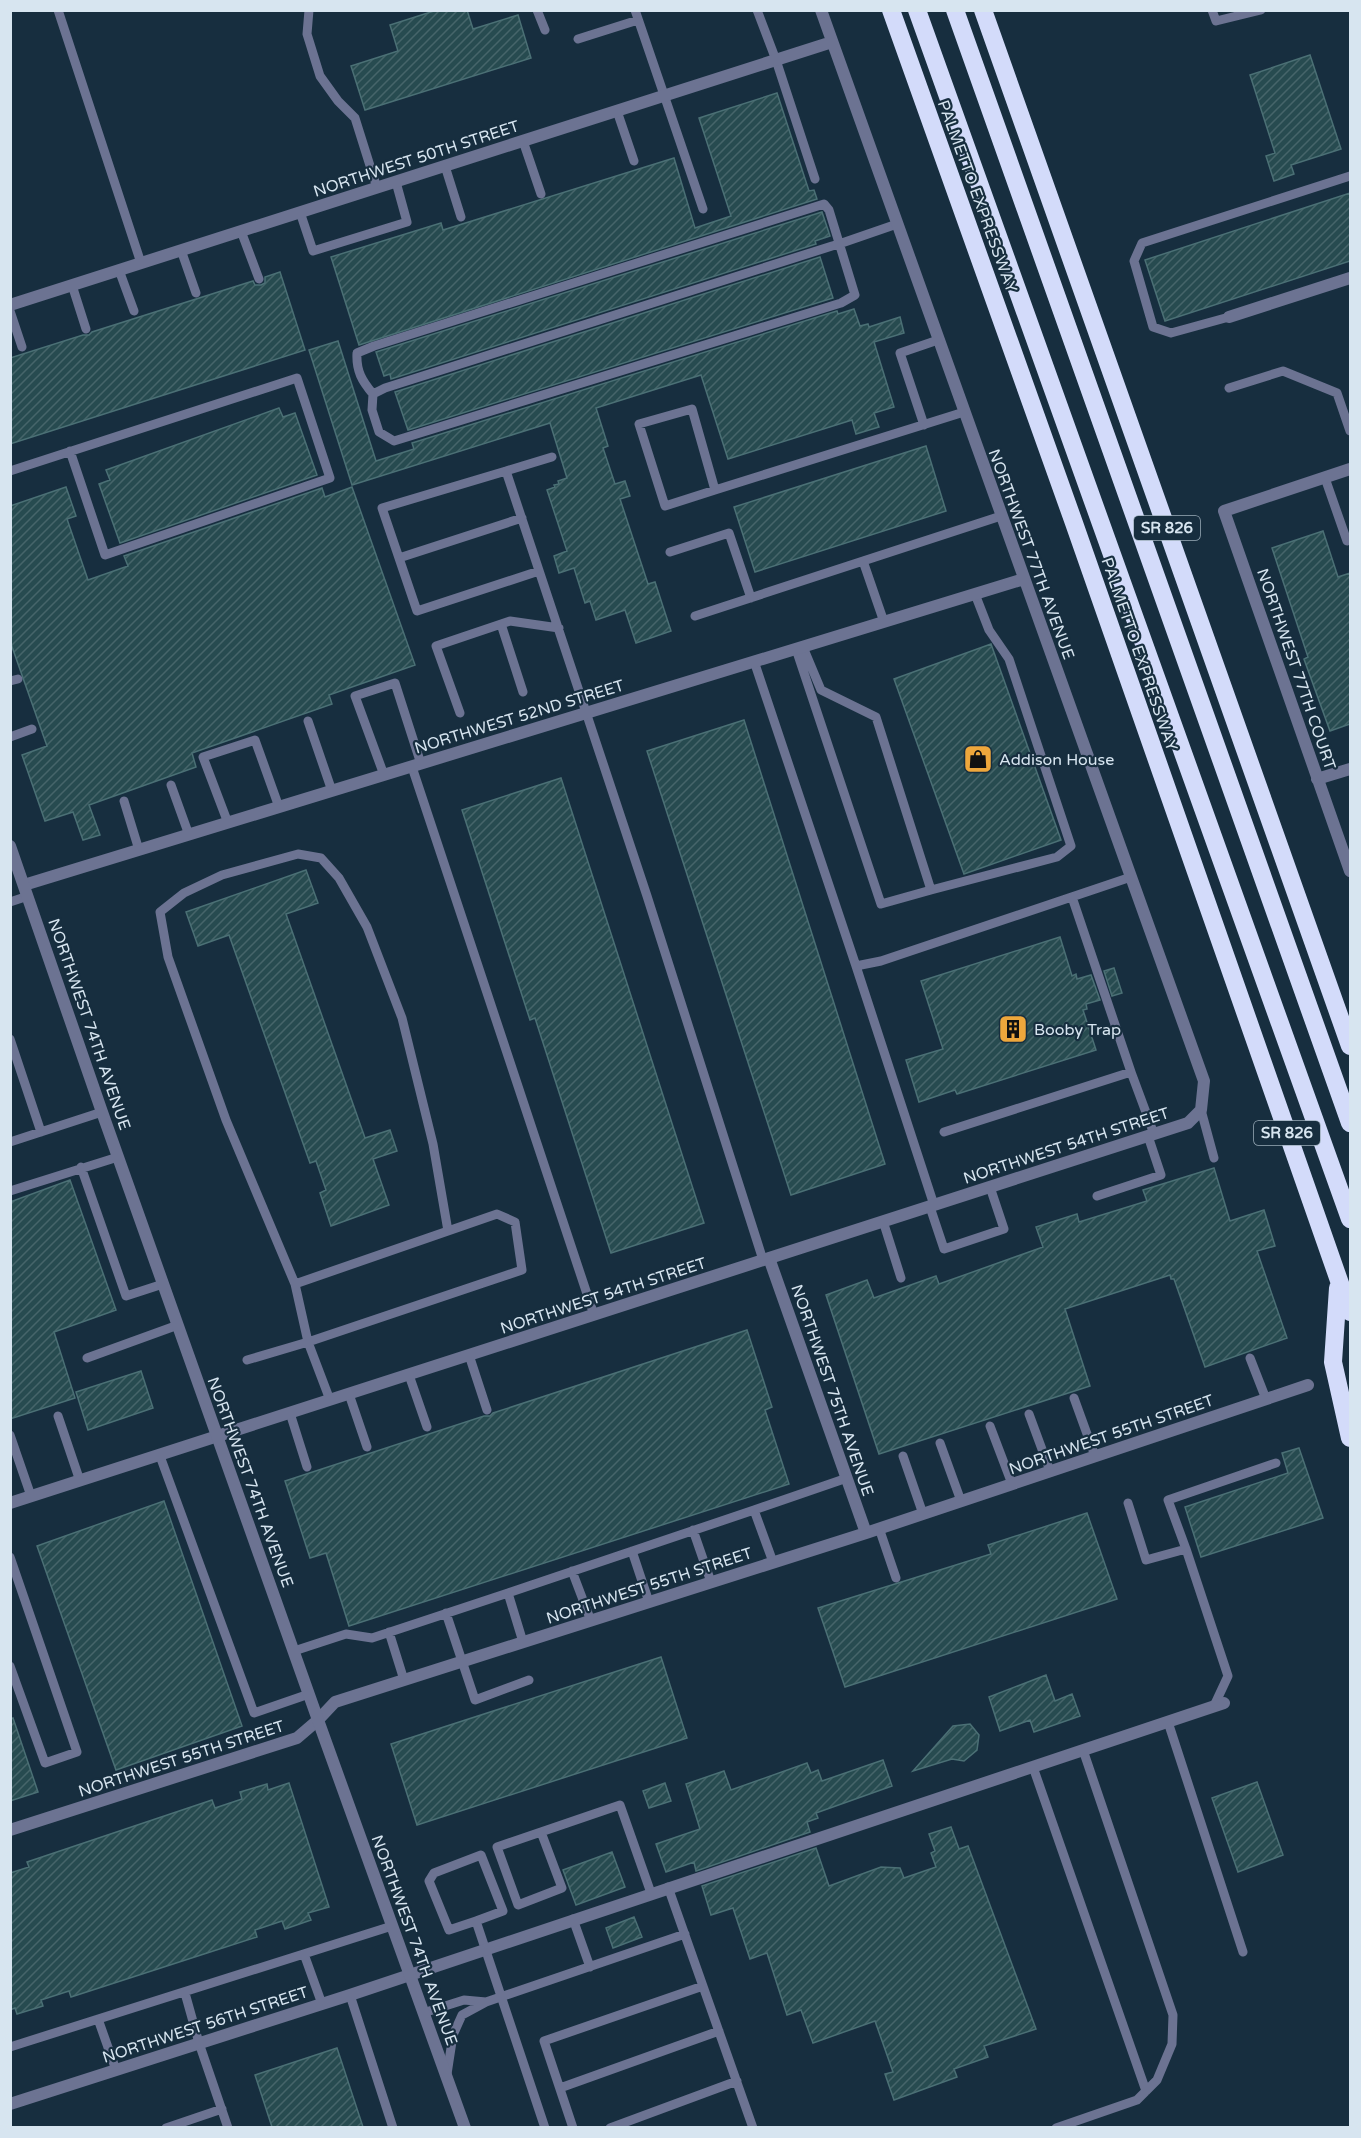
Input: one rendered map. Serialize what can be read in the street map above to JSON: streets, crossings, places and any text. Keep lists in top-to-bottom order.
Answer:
{
  "streets": {
    "highway": ["PALMETTO EXPRESSWAY", "SR 826"],
    "street": [
      "NORTHWEST 50TH STREET",
      "NORTHWEST 77TH AVENUE",
      "NORTHWEST 77TH COURT",
      "NORTHWEST 52ND STREET",
      "NORTHWEST 74TH AVENUE",
      "NORTHWEST 54TH STREET",
      "NORTHWEST 75TH AVENUE",
      "NORTHWEST 55TH STREET",
      "NORTHWEST 56TH STREET"
    ]
  },
  "crossings": [
    ["NORTHWEST 50TH STREET", "NORTHWEST 77TH AVENUE"],
    ["NORTHWEST 77TH AVENUE", "NORTHWEST 52ND STREET"],
    ["NORTHWEST 77TH AVENUE", "NORTHWEST 54TH STREET"],
    ["NORTHWEST 52ND STREET", "NORTHWEST 74TH AVENUE"],
    ["NORTHWEST 74TH AVENUE", "NORTHWEST 54TH STREET"],
    ["NORTHWEST 74TH AVENUE", "NORTHWEST 55TH STREET"],
    ["NORTHWEST 74TH AVENUE", "NORTHWEST 56TH STREET"],
    ["NORTHWEST 54TH STREET", "NORTHWEST 75TH AVENUE"],
    ["NORTHWEST 75TH AVENUE", "NORTHWEST 55TH STREET"]
  ],
  "places": {
    "shop": ["Addison House"],
    "building": ["Booby Trap"]
  }
}
